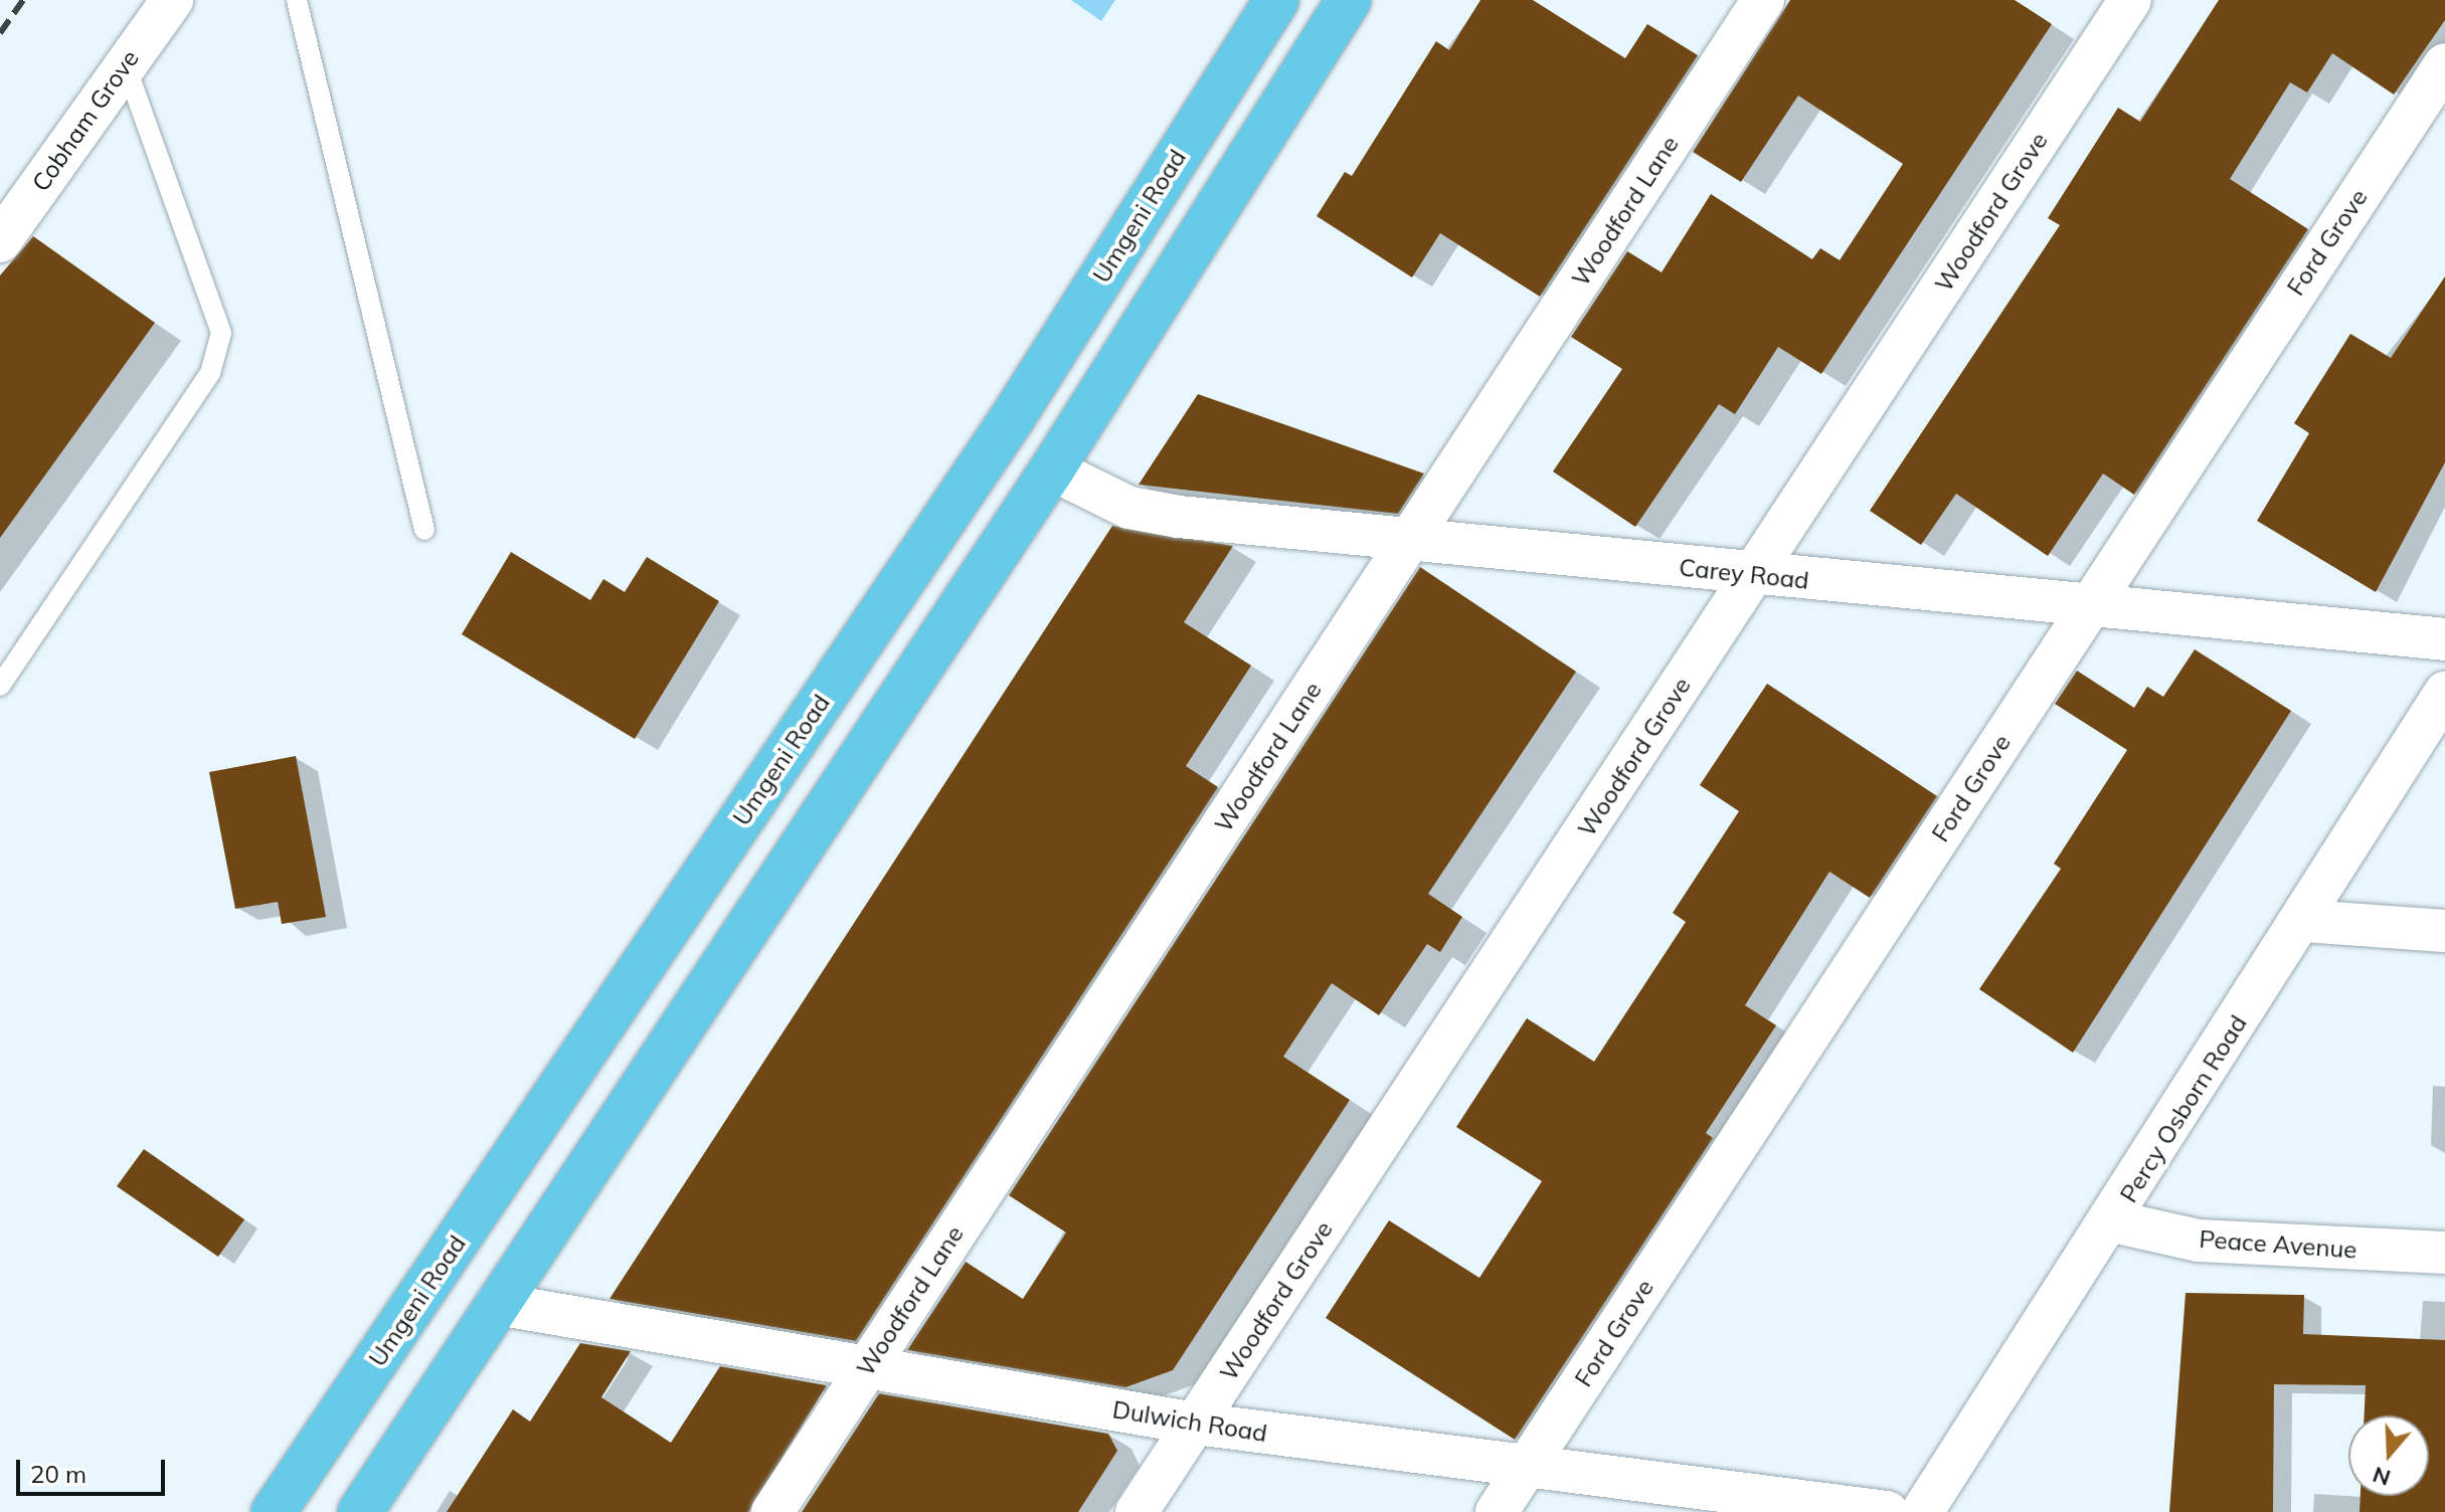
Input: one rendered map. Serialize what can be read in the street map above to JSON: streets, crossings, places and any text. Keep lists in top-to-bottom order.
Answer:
{
  "streets": {
    "main road": ["Umgeni Road"],
    "street": [
      "Cobham Grove",
      "Woodford Lane",
      "Woodford Grove",
      "Ford Grove",
      "Carey Road",
      "Percy Osborn Road",
      "Peace Avenue",
      "Dulwich Road"
    ]
  },
  "crossings": [
    ["Woodford Lane", "Carey Road"],
    ["Woodford Lane", "Dulwich Road"],
    ["Woodford Grove", "Carey Road"],
    ["Woodford Grove", "Dulwich Road"],
    ["Ford Grove", "Carey Road"],
    ["Ford Grove", "Dulwich Road"],
    ["Carey Road", "Percy Osborn Road"],
    ["Percy Osborn Road", "Peace Avenue"]
  ],
  "scale_bar": "20 m",
  "north": "bottom"
}
